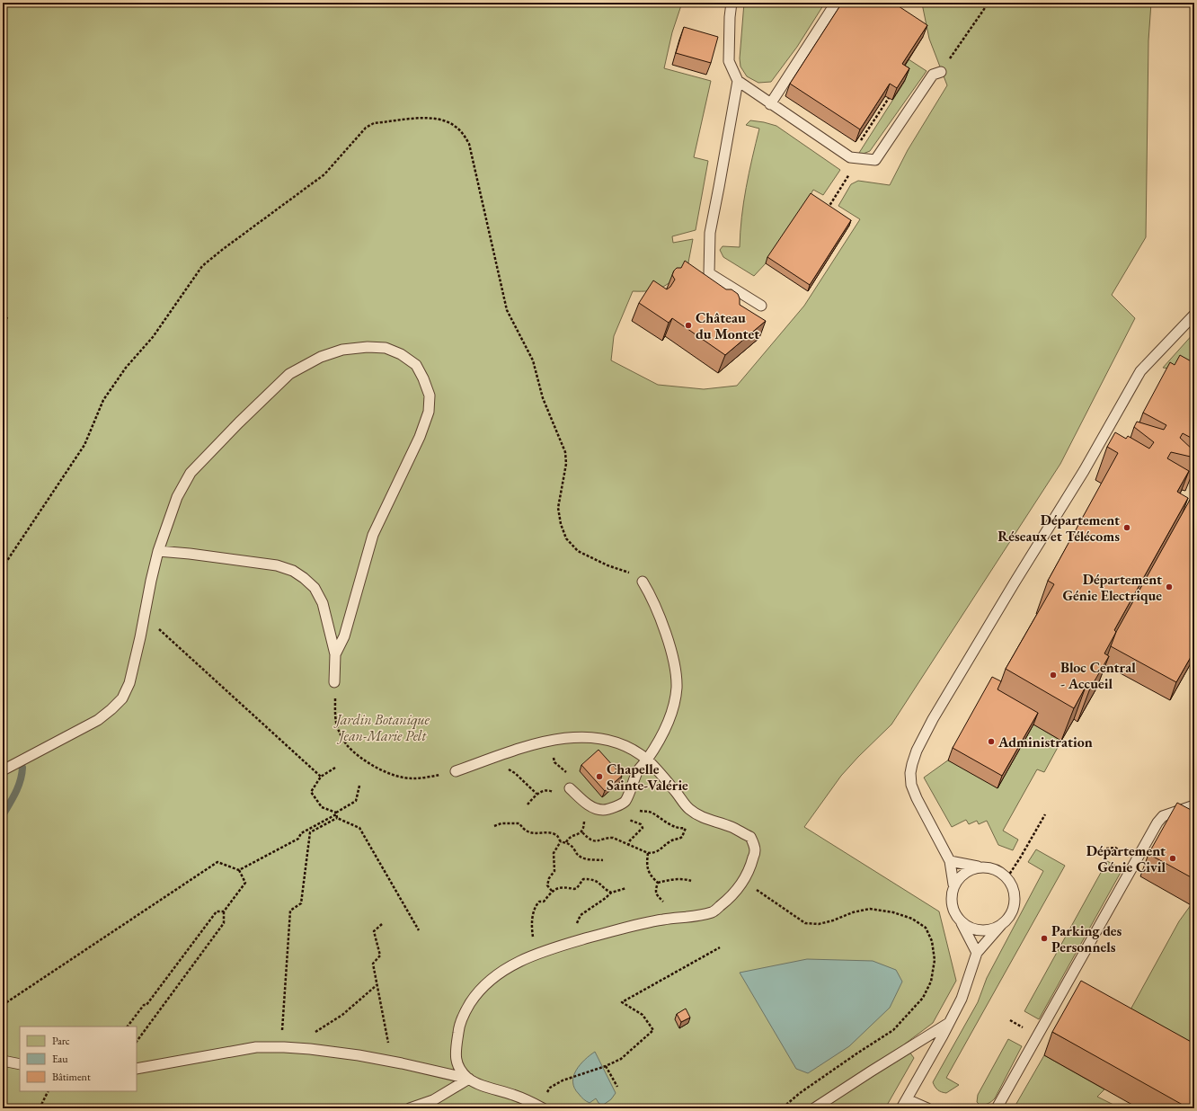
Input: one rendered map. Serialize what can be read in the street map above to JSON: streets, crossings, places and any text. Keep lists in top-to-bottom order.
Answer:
{
  "parks": ["Jardin Botanique Jean-Marie Pelt"],
  "places": [
    "Château du Montet",
    "Département Réseaux et Télécoms",
    "Département Génie Electrique",
    "Bloc Central - Accueil",
    "Administration",
    "Chapelle Sainte-Valérie",
    "Département Génie Civil",
    "Parking des Personnels"
  ],
  "legend": ["Parc", "Eau", "Bâtiment"]
}
